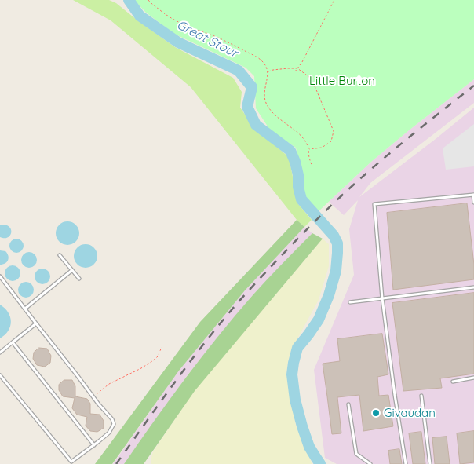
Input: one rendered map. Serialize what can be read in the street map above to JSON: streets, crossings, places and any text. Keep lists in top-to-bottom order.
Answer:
{
  "water": ["Great Stour"],
  "parks": ["Little Burton"],
  "places": ["Givaudan"]
}
